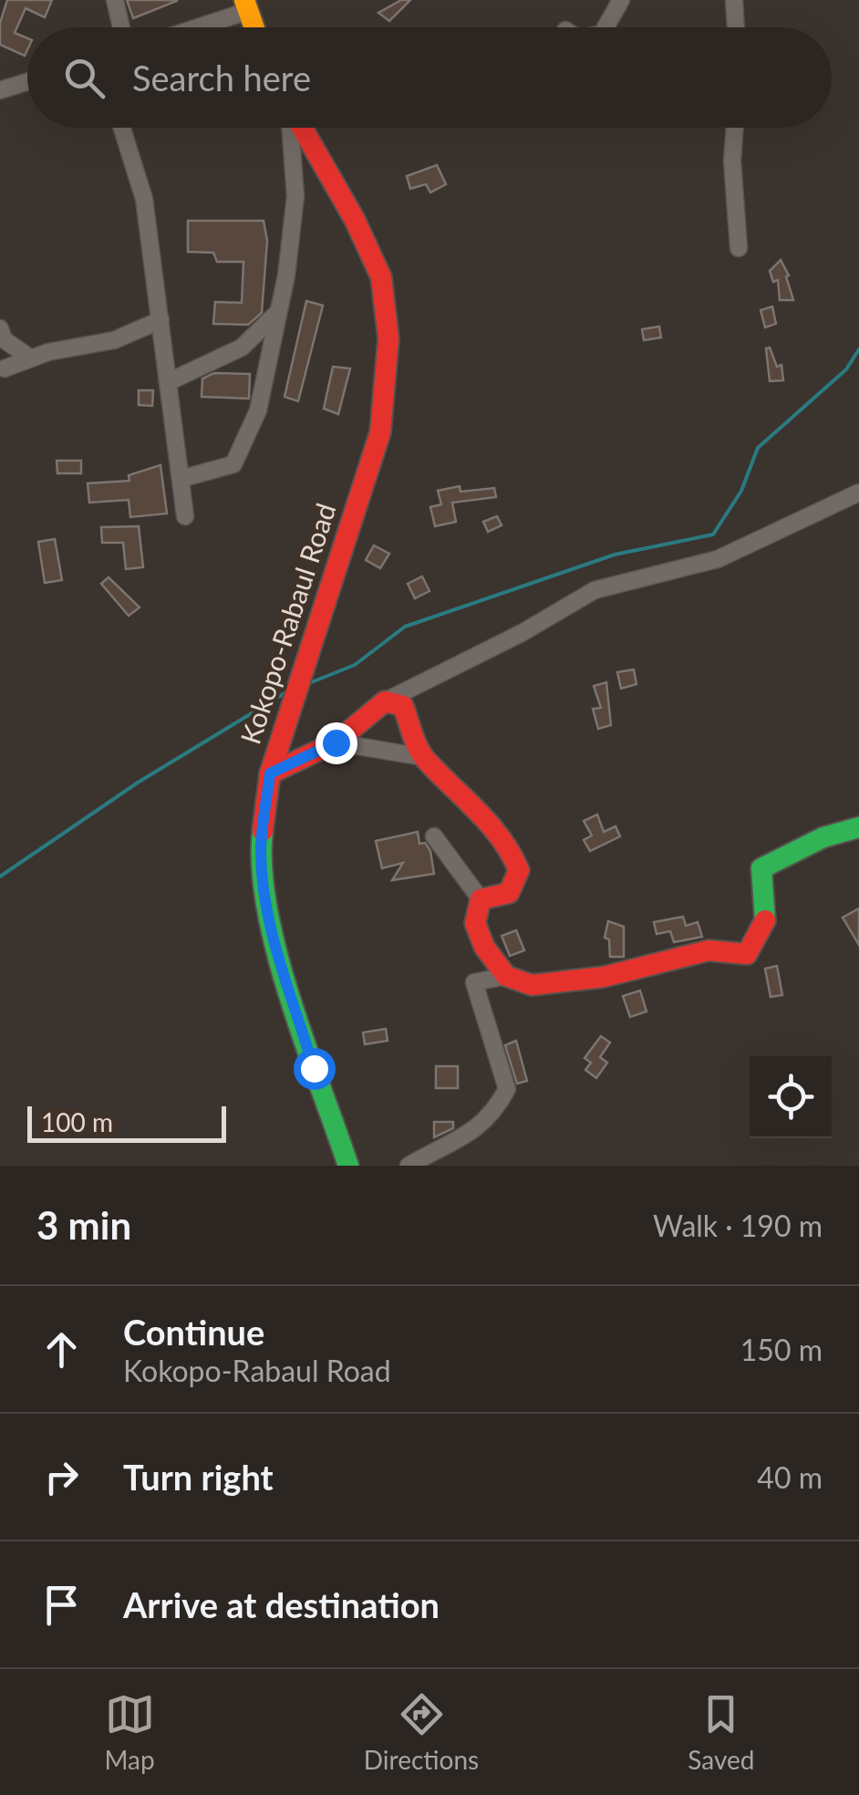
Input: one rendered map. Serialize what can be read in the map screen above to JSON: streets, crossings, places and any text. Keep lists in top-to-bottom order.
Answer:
{
  "streets": {
    "main road": ["Kokopo-Rabaul Road"]
  },
  "scale_bar": "100 m",
  "page": {
    "search": "Search here",
    "scale": "100 m",
    "heading": ["3 min", "Walk · 190 m"],
    "list": [
      ["Continue", "Kokopo-Rabaul Road", "150 m"],
      ["Turn right", "40 m"],
      "Arrive at destination"
    ],
    "nav": ["Map", "Directions", "Saved"]
  }
}
